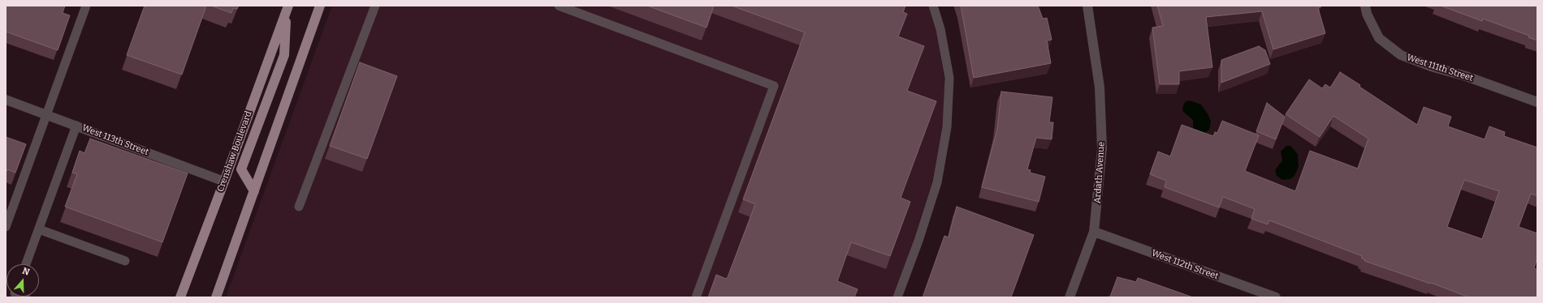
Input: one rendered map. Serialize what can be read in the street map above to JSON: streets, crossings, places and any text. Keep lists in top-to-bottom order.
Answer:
{
  "streets": {
    "main road": ["Crenshaw Boulevard"],
    "street": [
      "West 111th Street",
      "West 113th Street",
      "Ardath Avenue",
      "West 112th Street"
    ]
  },
  "crossings": [
    ["West 113th Street", "Crenshaw Boulevard"],
    ["Ardath Avenue", "West 112th Street"]
  ],
  "north": "top"
}
